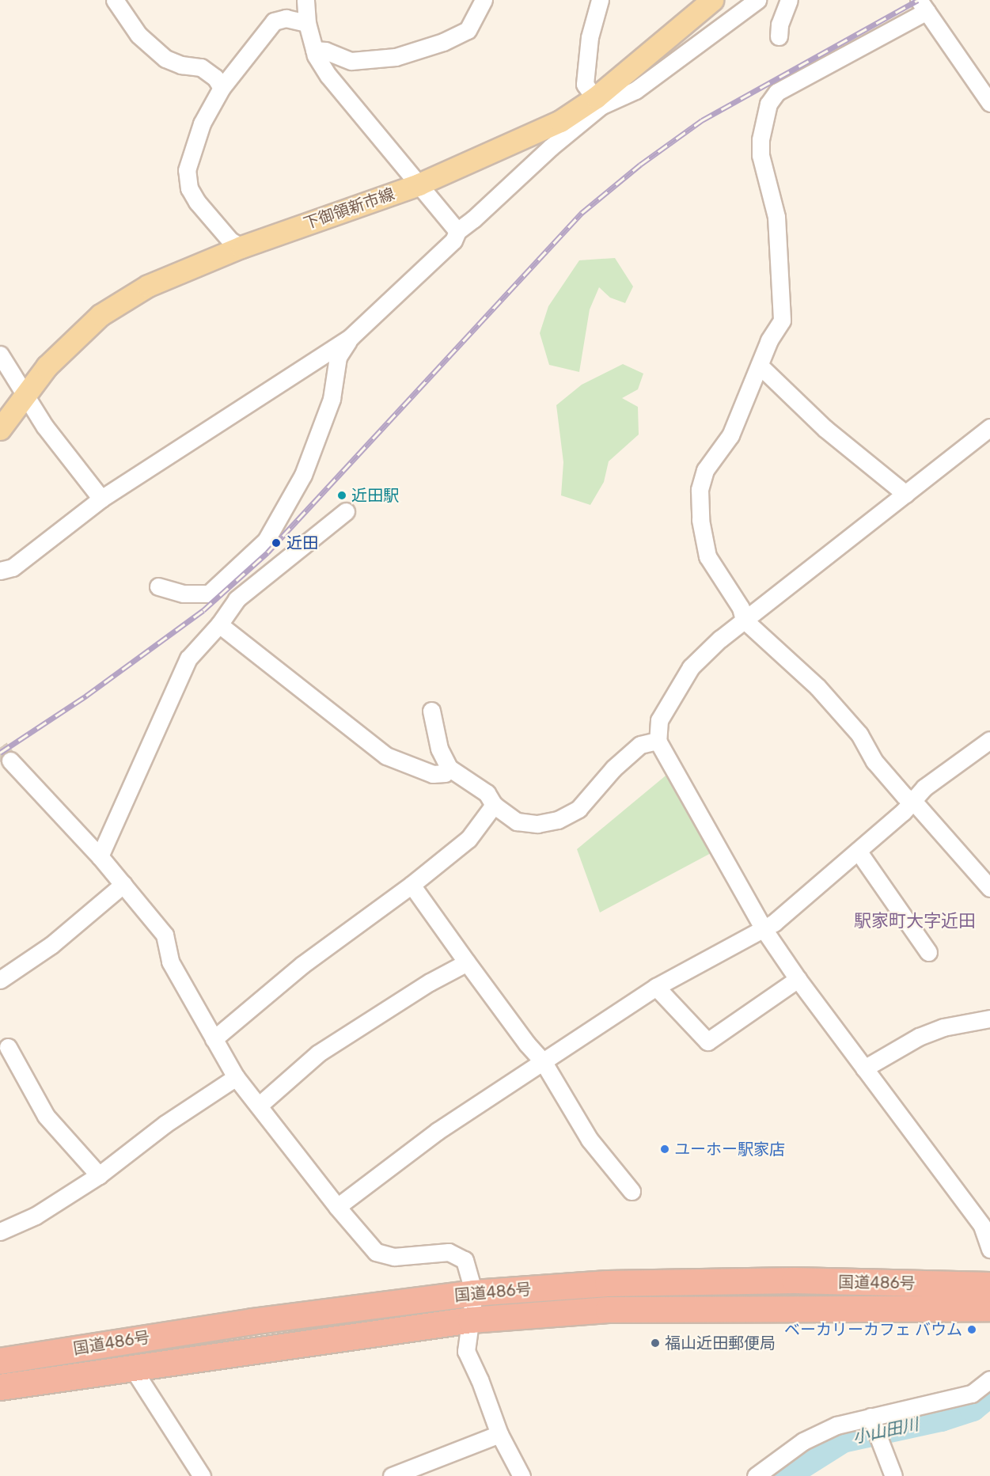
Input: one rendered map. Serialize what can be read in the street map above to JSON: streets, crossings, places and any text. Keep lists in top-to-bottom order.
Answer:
{
  "streets": {
    "highway": ["国道486号"],
    "main road": ["下御領新市線"]
  },
  "districts": ["駅家町大字近田"],
  "water": ["小山田川"],
  "places": [
    "近田駅",
    "近田",
    "ユーホー駅家店",
    "ベーカリーカフェ バウム",
    "福山近田郵便局"
  ]
}
